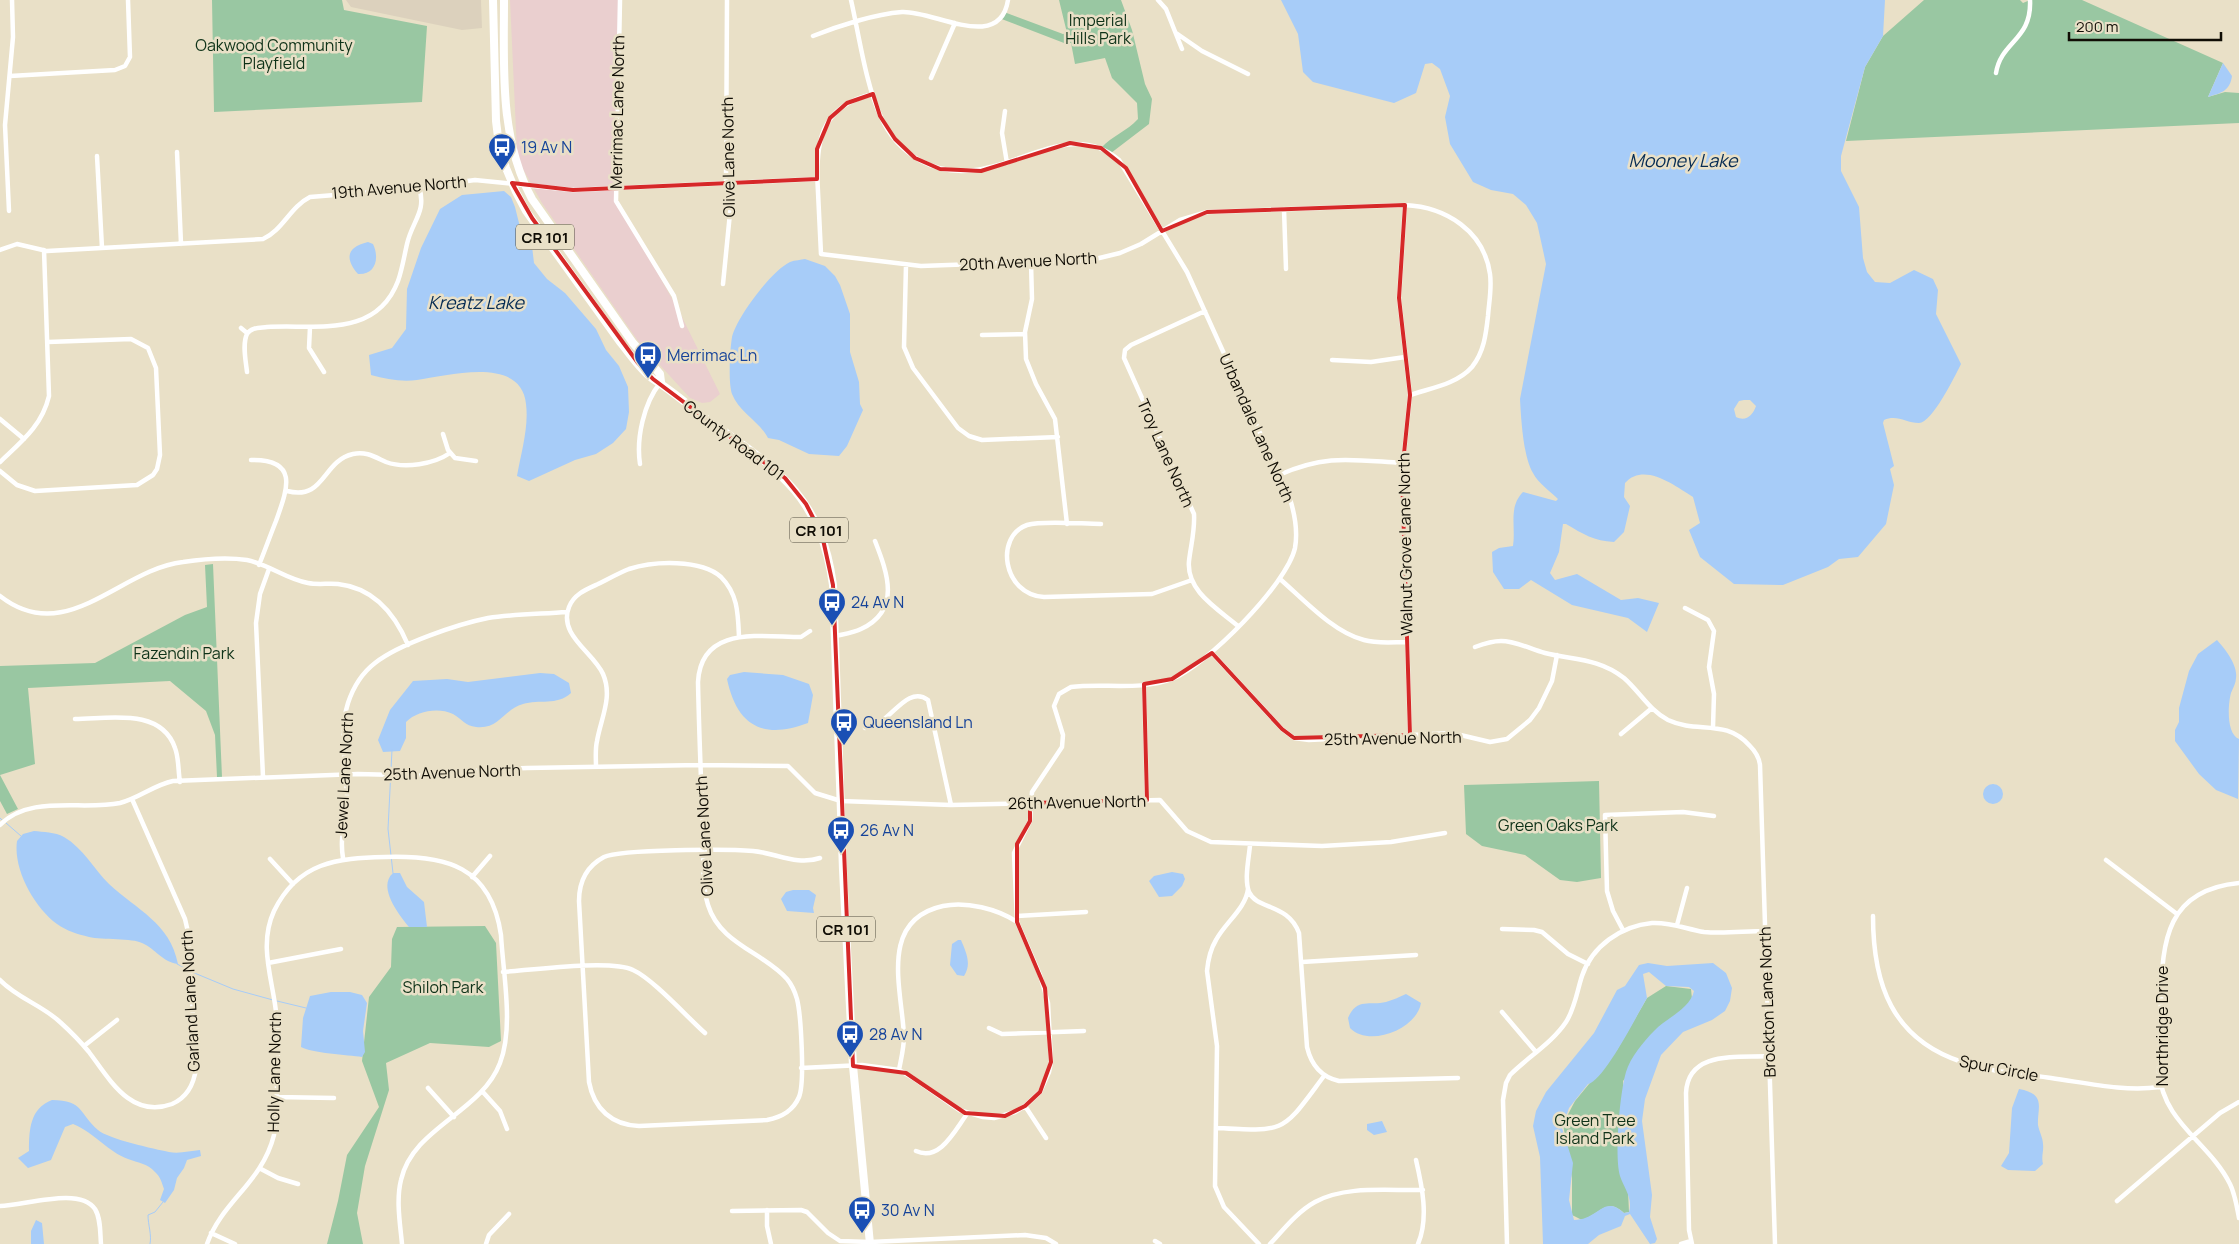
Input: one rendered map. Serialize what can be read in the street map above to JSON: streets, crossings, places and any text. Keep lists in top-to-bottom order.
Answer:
{
  "streets": {
    "main road": ["CR 101", "County Road 101"],
    "street": [
      "Merrimac Lane North",
      "Olive Lane North",
      "19th Avenue North",
      "20th Avenue North",
      "Urbandale Lane North",
      "Troy Lane North",
      "Walnut Grove Lane North",
      "25th Avenue North",
      "Jewel Lane North",
      "26th Avenue North",
      "Garland Lane North",
      "Brockton Lane North",
      "Northridge Drive",
      "Spur Circle",
      "Holly Lane North"
    ]
  },
  "crossings": [
    ["Merrimac Lane North", "19th Avenue North"],
    ["Olive Lane North", "19th Avenue North"],
    ["Olive Lane North", "25th Avenue North"],
    ["19th Avenue North", "20th Avenue North"],
    ["19th Avenue North", "County Road 101"],
    ["20th Avenue North", "Urbandale Lane North"],
    ["20th Avenue North", "Walnut Grove Lane North"],
    ["Urbandale Lane North", "Troy Lane North"],
    ["Urbandale Lane North", "25th Avenue North"],
    ["Urbandale Lane North", "26th Avenue North"],
    ["County Road 101", "25th Avenue North"],
    ["County Road 101", "26th Avenue North"],
    ["Walnut Grove Lane North", "25th Avenue North"],
    ["25th Avenue North", "Jewel Lane North"],
    ["25th Avenue North", "26th Avenue North"],
    ["25th Avenue North", "Garland Lane North"],
    ["Jewel Lane North", "Holly Lane North"],
    ["Northridge Drive", "Spur Circle"]
  ],
  "water": ["Mooney Lake", "Kreatz Lake"],
  "parks": [
    "Imperial Hills Park",
    "Oakwood Community Playfield",
    "Fazendin Park",
    "Green Oaks Park",
    "Shiloh Park",
    "Green Tree Island Park"
  ],
  "places": {
    "bus stop": [
      "19 Av N",
      "Merrimac Ln",
      "24 Av N",
      "Queensland Ln",
      "26 Av N",
      "28 Av N",
      "30 Av N"
    ]
  },
  "scale_bar": "200 m"
}
